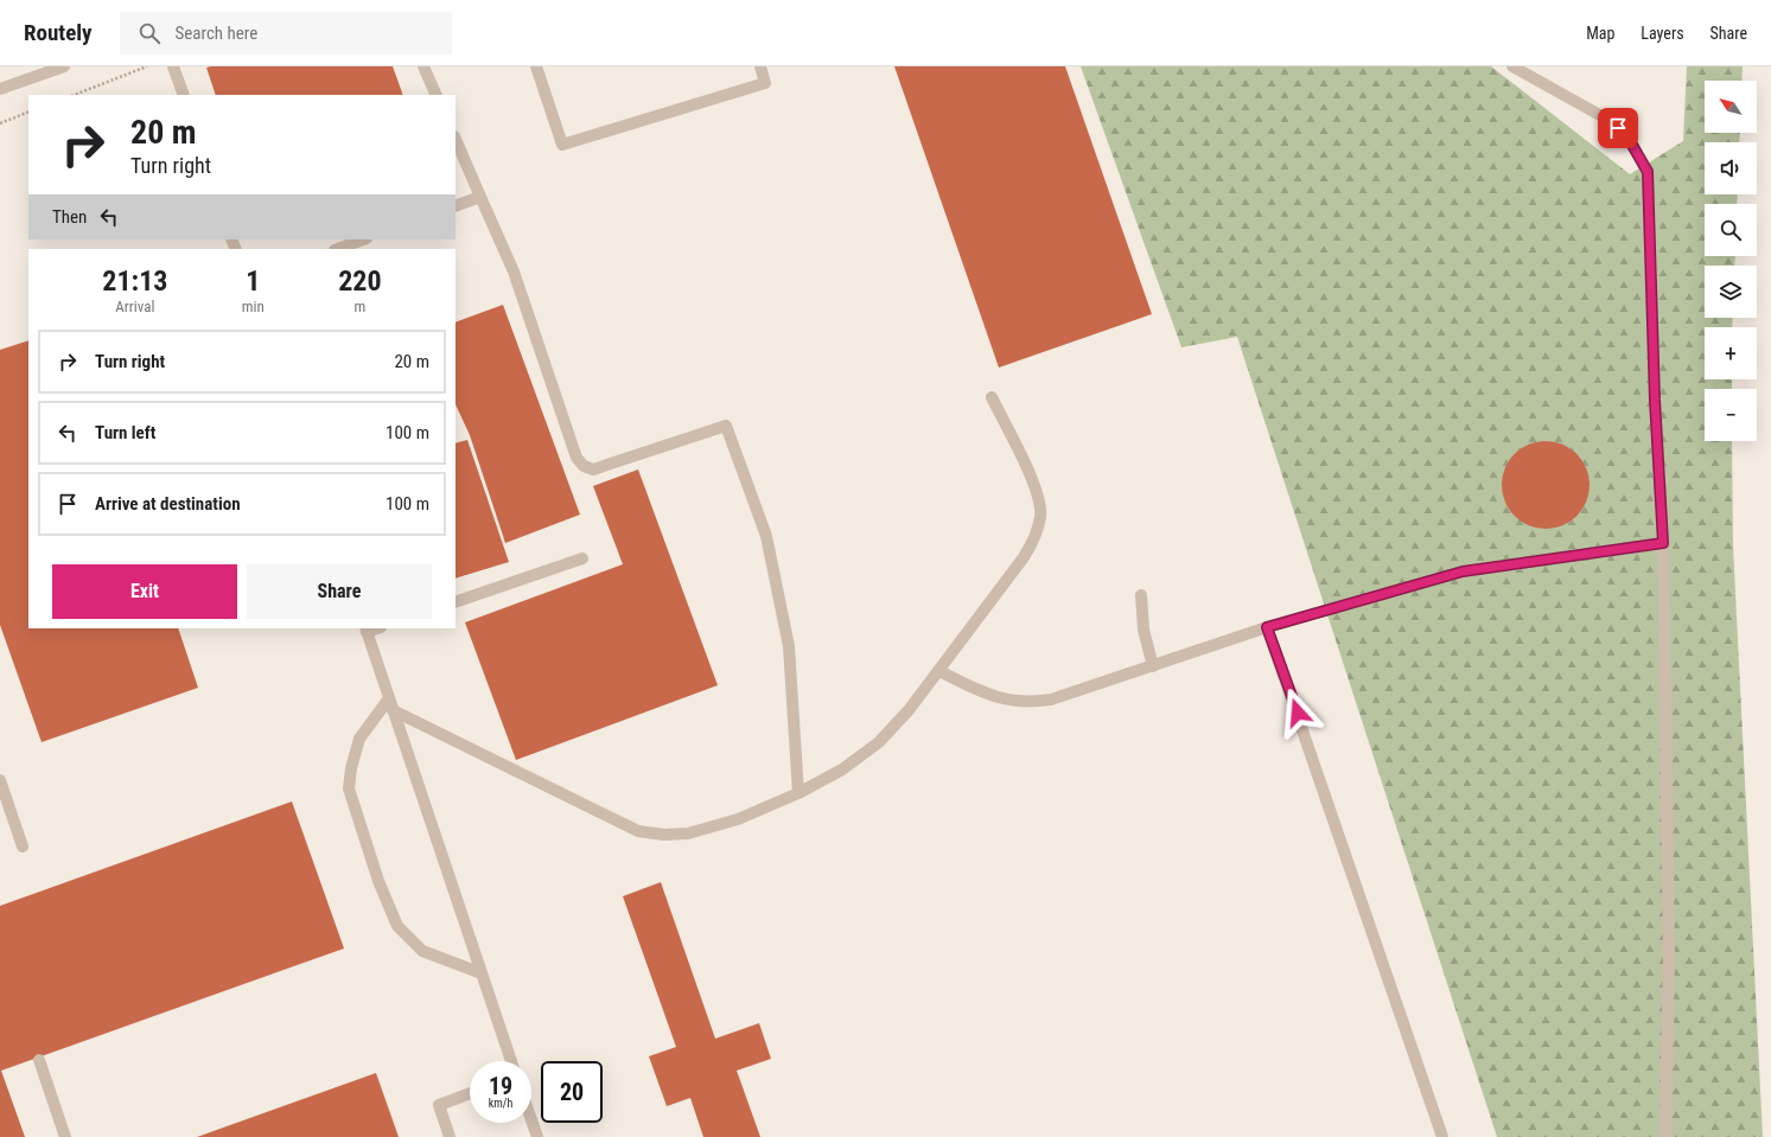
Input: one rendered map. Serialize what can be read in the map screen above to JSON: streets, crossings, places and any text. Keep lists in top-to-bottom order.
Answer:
{
  "north": "top left",
  "page": {
    "header": "Routely",
    "search": "Search here",
    "nav": ["Map", "Layers", "Share"],
    "map_buttons": ["+", "−"],
    "turn": ["20 m", "Turn right"],
    "then": "Then",
    "eta": [
      "21:13",
      "Arrival",
      "1",
      "min",
      "220",
      "m"
    ],
    "list": [
      {
        "name": "Turn right",
        "value": "20 m"
      },
      {
        "name": "Turn left",
        "value": "100 m"
      },
      {
        "name": "Arrive at destination",
        "value": "100 m"
      }
    ],
    "buttons": ["Exit", "Share"],
    "speed": "19 km/h",
    "limit": "20"
  }
}
